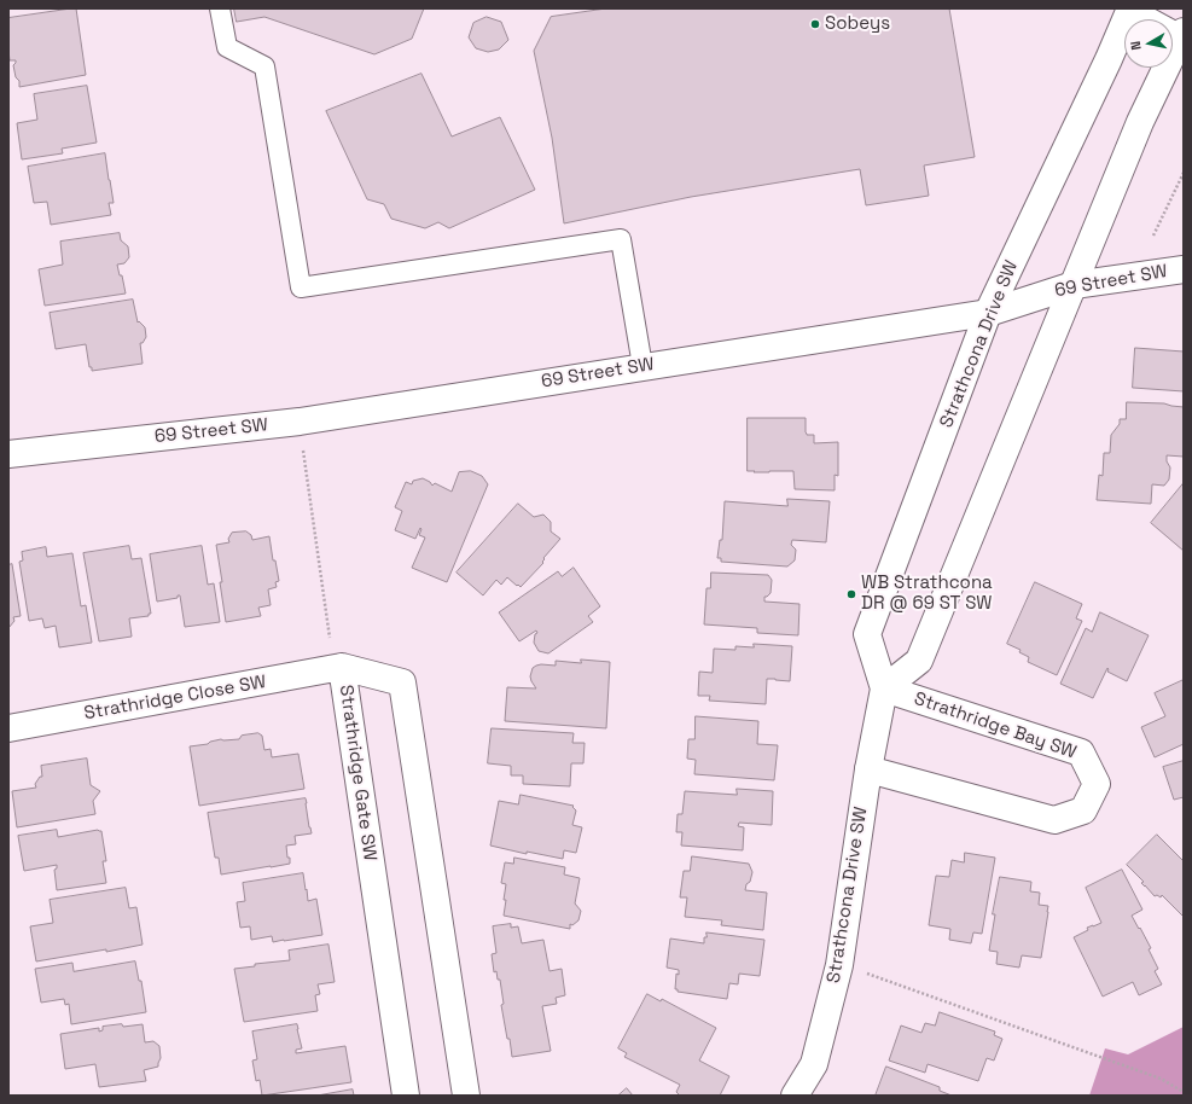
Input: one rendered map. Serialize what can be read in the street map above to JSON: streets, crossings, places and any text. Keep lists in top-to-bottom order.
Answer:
{
  "streets": {
    "street": [
      "69 Street SW",
      "Strathcona Drive SW",
      "Strathridge Close SW",
      "Strathridge Bay SW",
      "Strathridge Gate SW"
    ]
  },
  "crossings": [
    ["69 Street SW", "Strathcona Drive SW"],
    ["Strathcona Drive SW", "Strathridge Bay SW"],
    ["Strathridge Close SW", "Strathridge Gate SW"]
  ],
  "places": ["Sobeys", "WB Strathcona DR @ 69 ST SW"],
  "north": "left"
}
